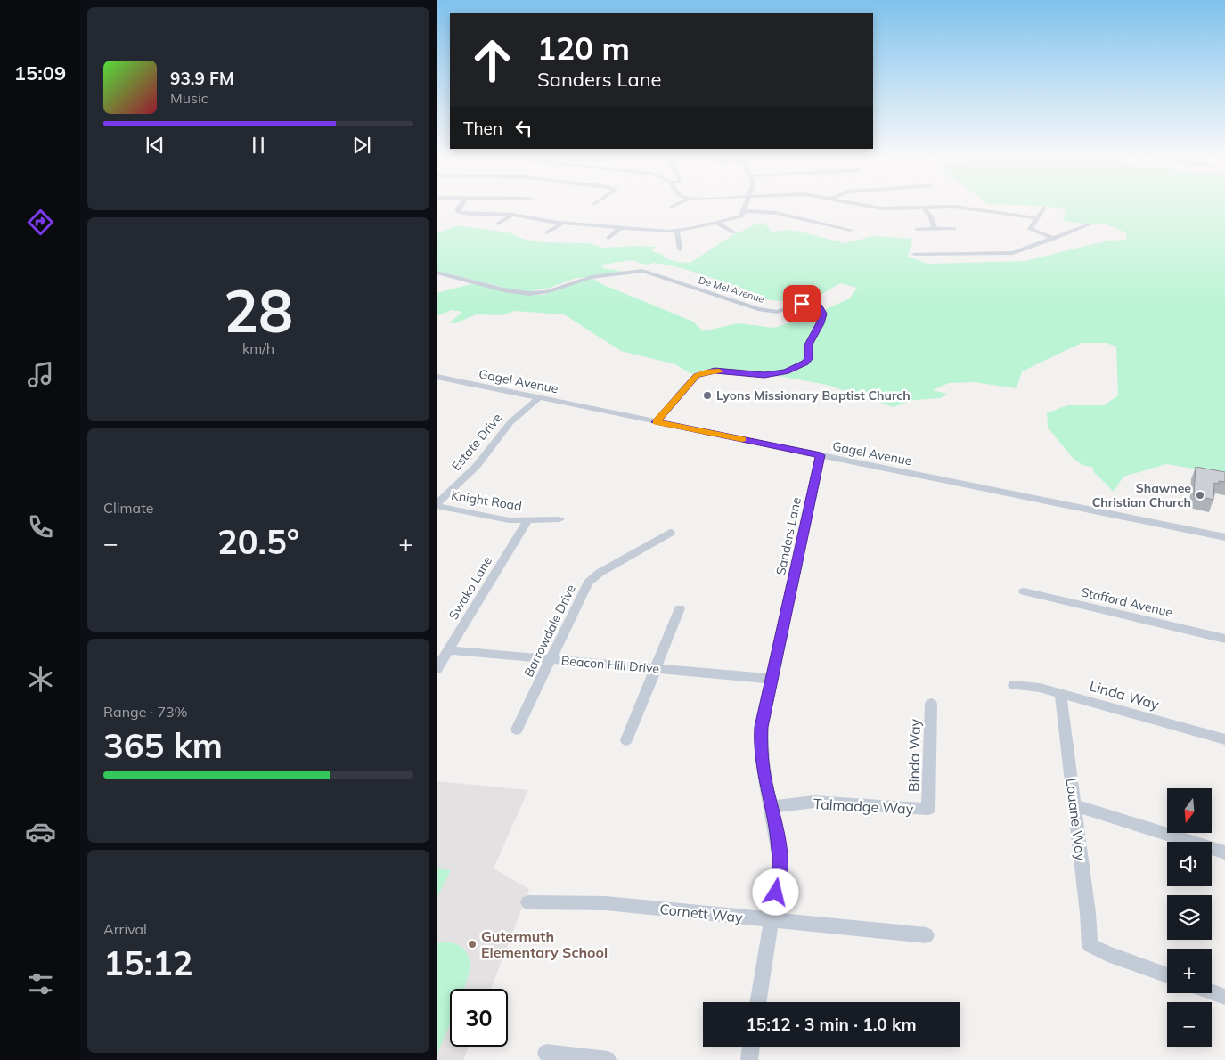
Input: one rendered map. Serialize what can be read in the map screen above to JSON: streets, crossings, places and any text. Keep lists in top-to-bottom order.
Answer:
{
  "streets": {
    "street": [
      "De Mel Avenue",
      "Gagel Avenue",
      "Estate Drive",
      "Knight Road",
      "Sanders Lane",
      "Swako Lane",
      "Stafford Avenue",
      "Barrowdale Drive",
      "Beacon Hill Drive",
      "Linda Way",
      "Binda Way",
      "Talmadge Way",
      "Louane Way",
      "Cornett Way"
    ]
  },
  "crossings": [
    ["De Mel Avenue", "Gagel Avenue"],
    ["Gagel Avenue", "Estate Drive"],
    ["Gagel Avenue", "Sanders Lane"],
    ["Estate Drive", "Knight Road"],
    ["Knight Road", "Swako Lane"],
    ["Sanders Lane", "Beacon Hill Drive"],
    ["Sanders Lane", "Talmadge Way"],
    ["Sanders Lane", "Cornett Way"],
    ["Swako Lane", "Beacon Hill Drive"],
    ["Barrowdale Drive", "Beacon Hill Drive"],
    ["Linda Way", "Louane Way"],
    ["Binda Way", "Talmadge Way"]
  ],
  "places": ["Lyons Missionary Baptist Church", "Shawnee Christian Church", "Gutermuth Elementary School"],
  "north": "bottom",
  "page": {
    "tabs": "15:09",
    "turn": ["120 m", "Sanders Lane"],
    "song": ["93.9 FM", "Music"],
    "then": "Then",
    "tile": [
      ["28", "km/h"],
      "Climate",
      ["Range · 73%", "365 km"],
      ["Arrival", "15:12"]
    ],
    "heat": ["−", "20.5°", "+"],
    "map_buttons": ["+", "−"],
    "limit": "30",
    "trip": "15:12 · 3 min · 1.0 km"
  }
}
